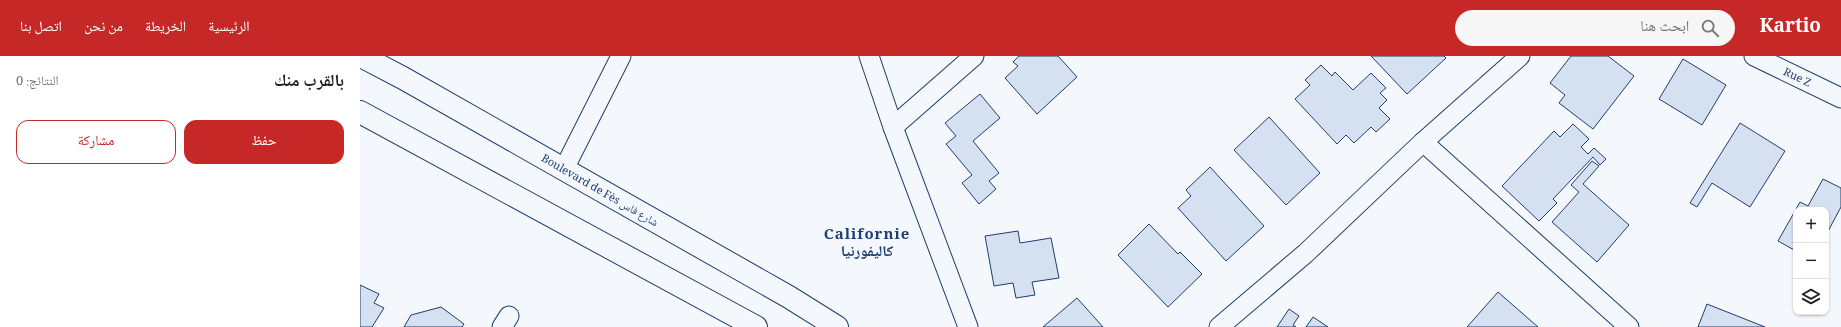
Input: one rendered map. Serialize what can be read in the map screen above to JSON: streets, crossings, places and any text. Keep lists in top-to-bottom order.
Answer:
{
  "streets": {
    "main road": ["Boulevard de Fès شارع فاس"],
    "street": ["Rue Z"]
  },
  "districts": ["Californie كاليفورنيا"],
  "page": {
    "header": "Kartio",
    "search": "ابحث هنا",
    "nav": [
      "الرئيسية",
      "الخريطة",
      "من نحن",
      "اتصل بنا"
    ],
    "heading": ["بالقرب منك", "النتائج: 0"],
    "buttons": ["حفظ", "مشاركة"],
    "map_buttons": ["+", "−"]
  }
}
